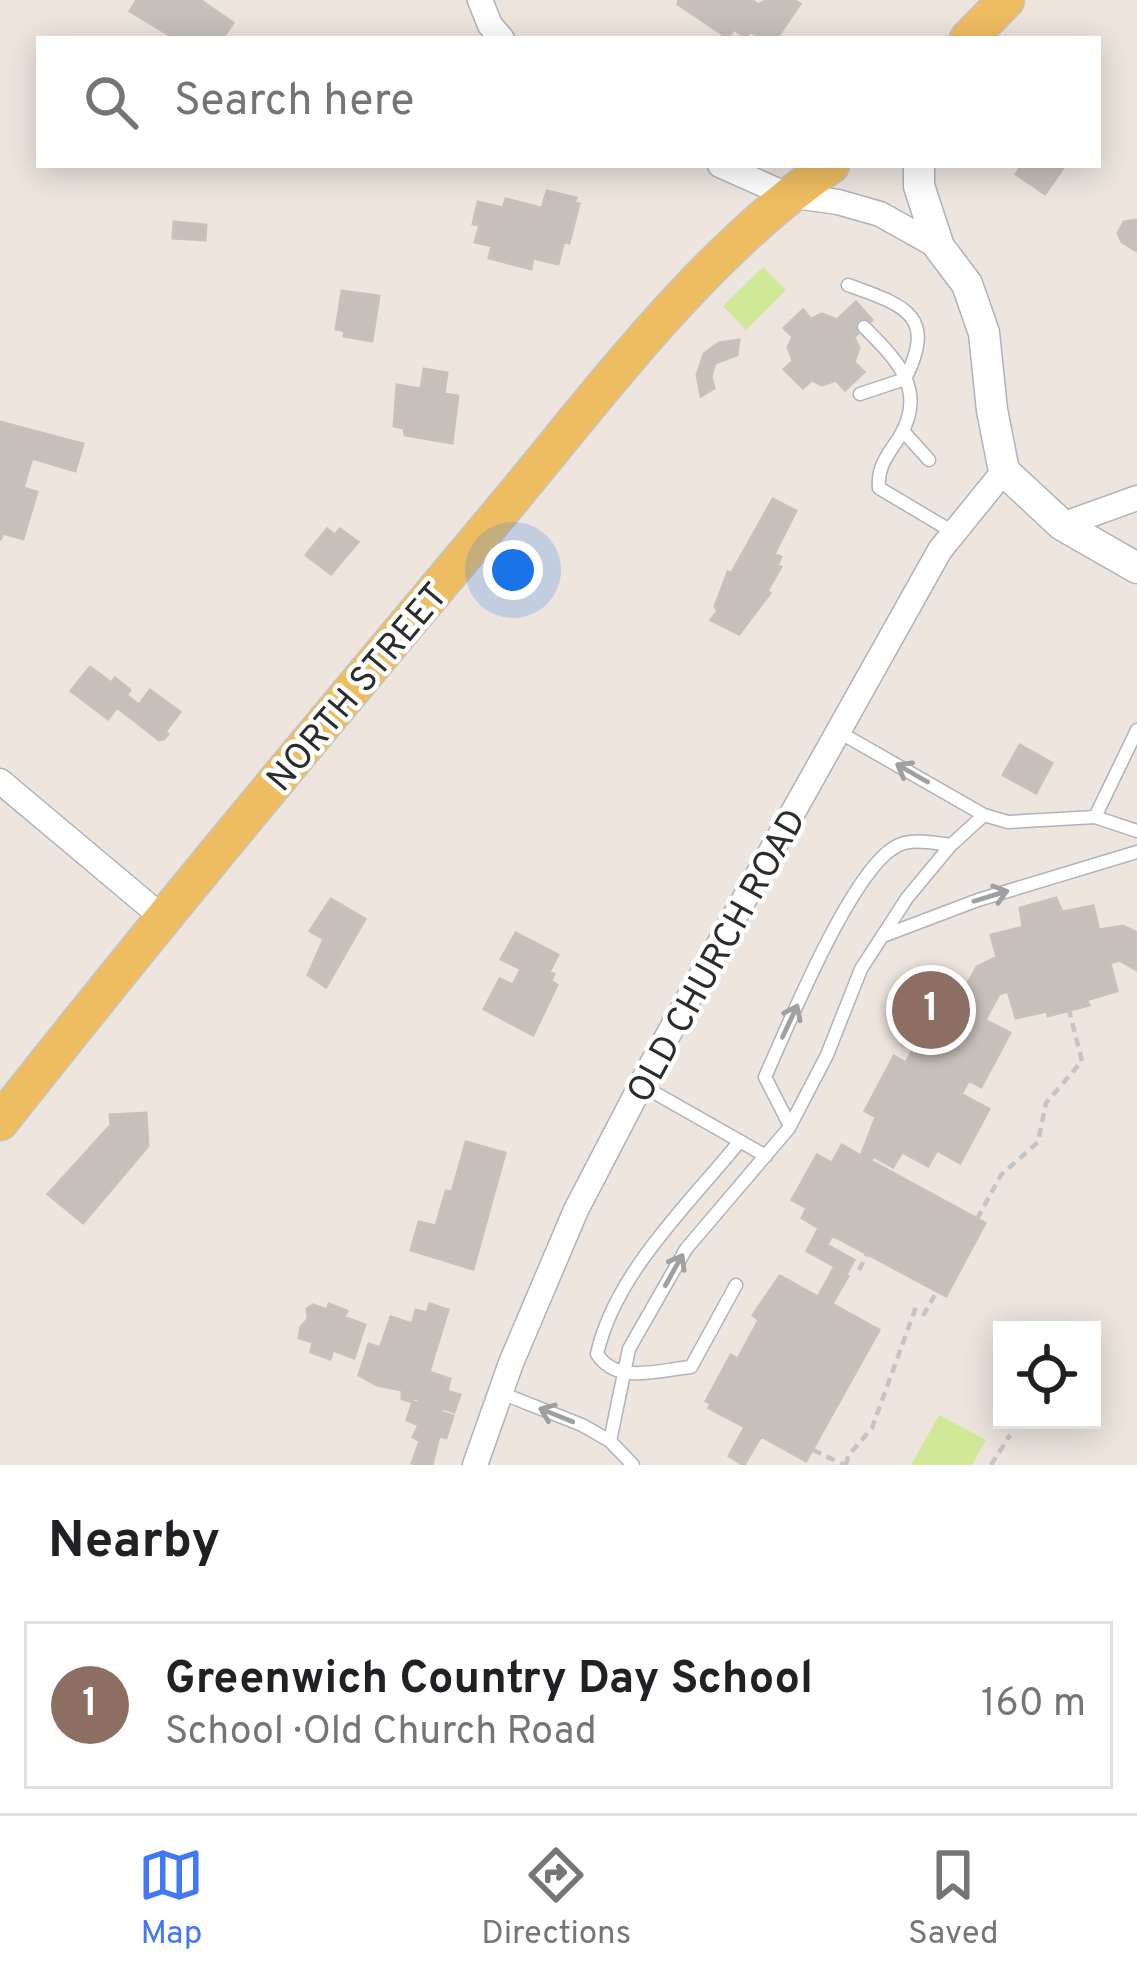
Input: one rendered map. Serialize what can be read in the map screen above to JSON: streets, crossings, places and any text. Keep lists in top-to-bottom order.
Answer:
{
  "streets": {
    "main road": ["NORTH STREET"],
    "street": ["OLD CHURCH ROAD"]
  },
  "page": {
    "search": "Search here",
    "pins": "1",
    "heading": "Nearby",
    "list": [
      {
        "mark": "1",
        "name": "Greenwich Country Day School",
        "note": "School · Old Church Road",
        "value": "160 m"
      }
    ],
    "nav": ["Map", "Directions", "Saved"]
  }
}
